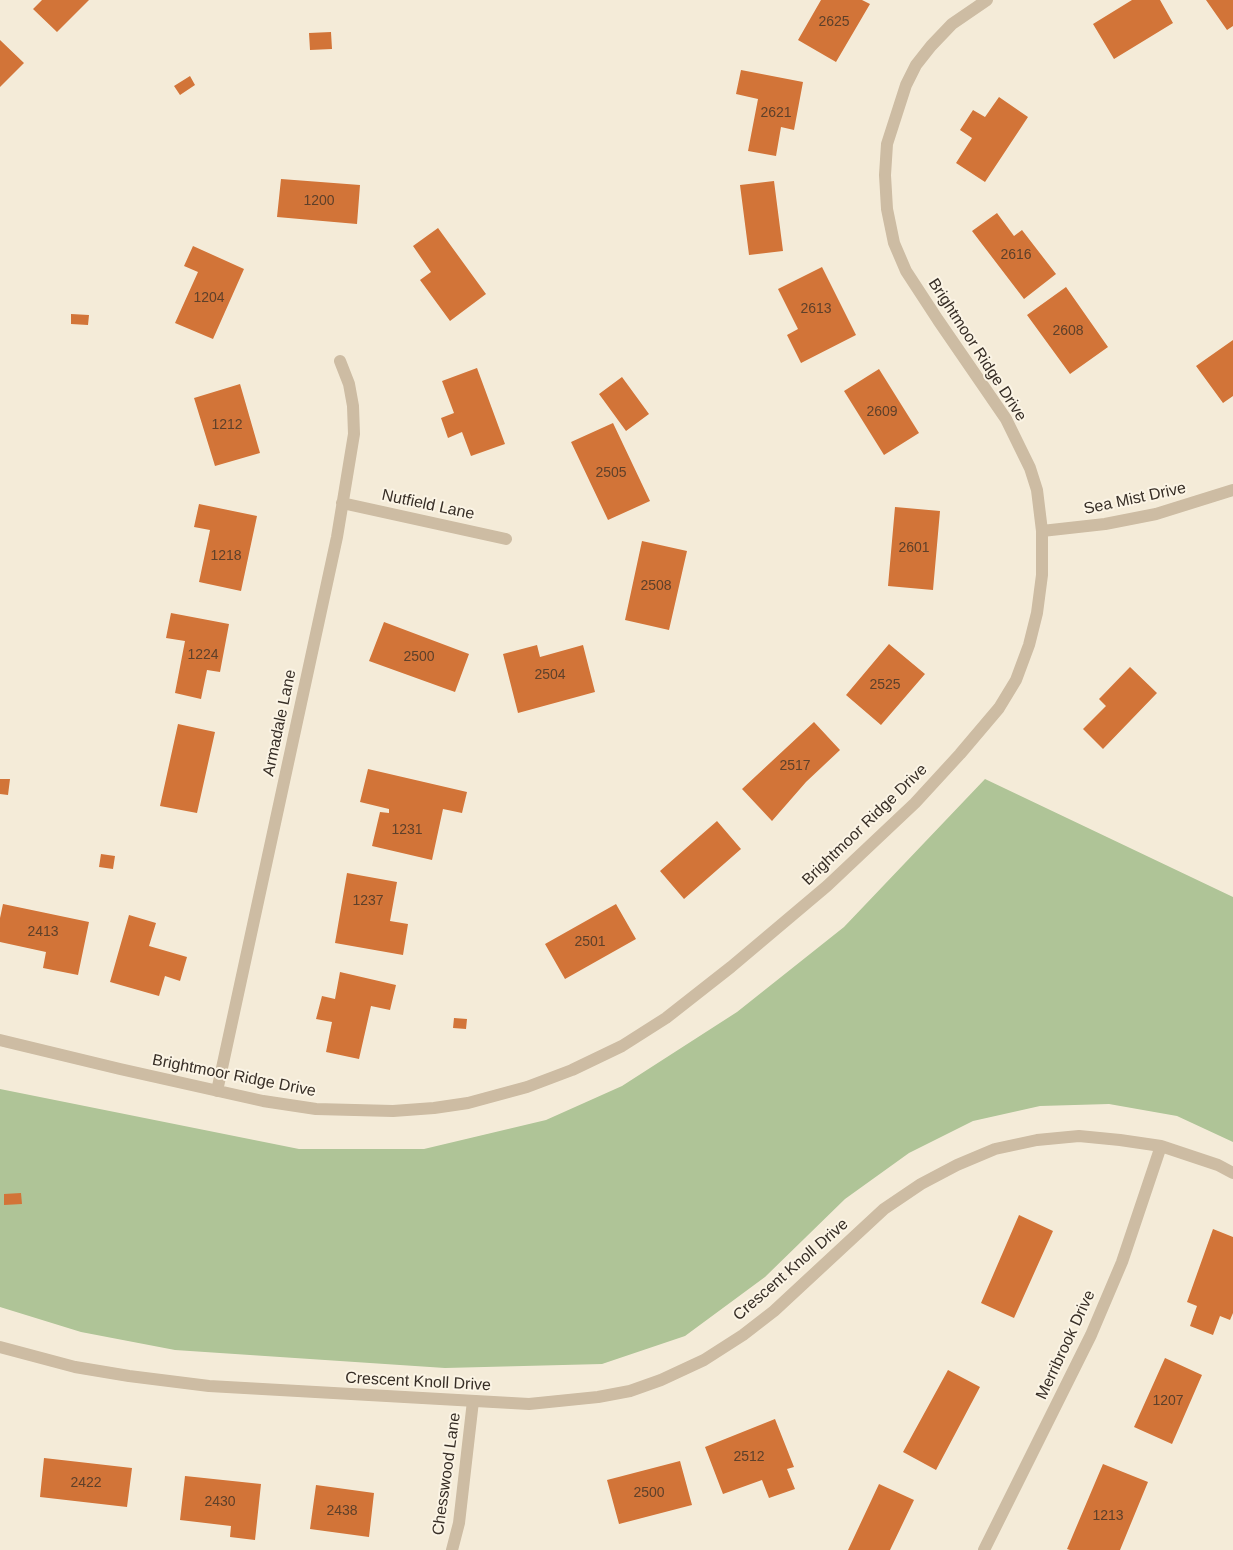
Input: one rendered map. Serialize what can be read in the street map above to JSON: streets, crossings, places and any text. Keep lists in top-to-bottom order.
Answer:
{
  "streets": {
    "street": [
      "Brightmoor Ridge Drive",
      "Sea Mist Drive",
      "Nutfield Lane",
      "Armadale Lane",
      "Crescent Knoll Drive",
      "Merribrook Drive",
      "Chesswood Lane"
    ]
  },
  "crossings": [
    ["Brightmoor Ridge Drive", "Sea Mist Drive"],
    ["Brightmoor Ridge Drive", "Armadale Lane"],
    ["Nutfield Lane", "Armadale Lane"],
    ["Crescent Knoll Drive", "Merribrook Drive"],
    ["Crescent Knoll Drive", "Chesswood Lane"]
  ],
  "house_numbers": [
    "2625",
    "2621",
    "1200",
    "2616",
    "1204",
    "2613",
    "2608",
    "2609",
    "1212",
    "2505",
    "2601",
    "1218",
    "2508",
    "1224",
    "2500",
    "2504",
    "2525",
    "2517",
    "1231",
    "1237",
    "2413",
    "2501",
    "1207",
    "2512",
    "2422",
    "2500",
    "2430",
    "2438",
    "1213"
  ]
}
